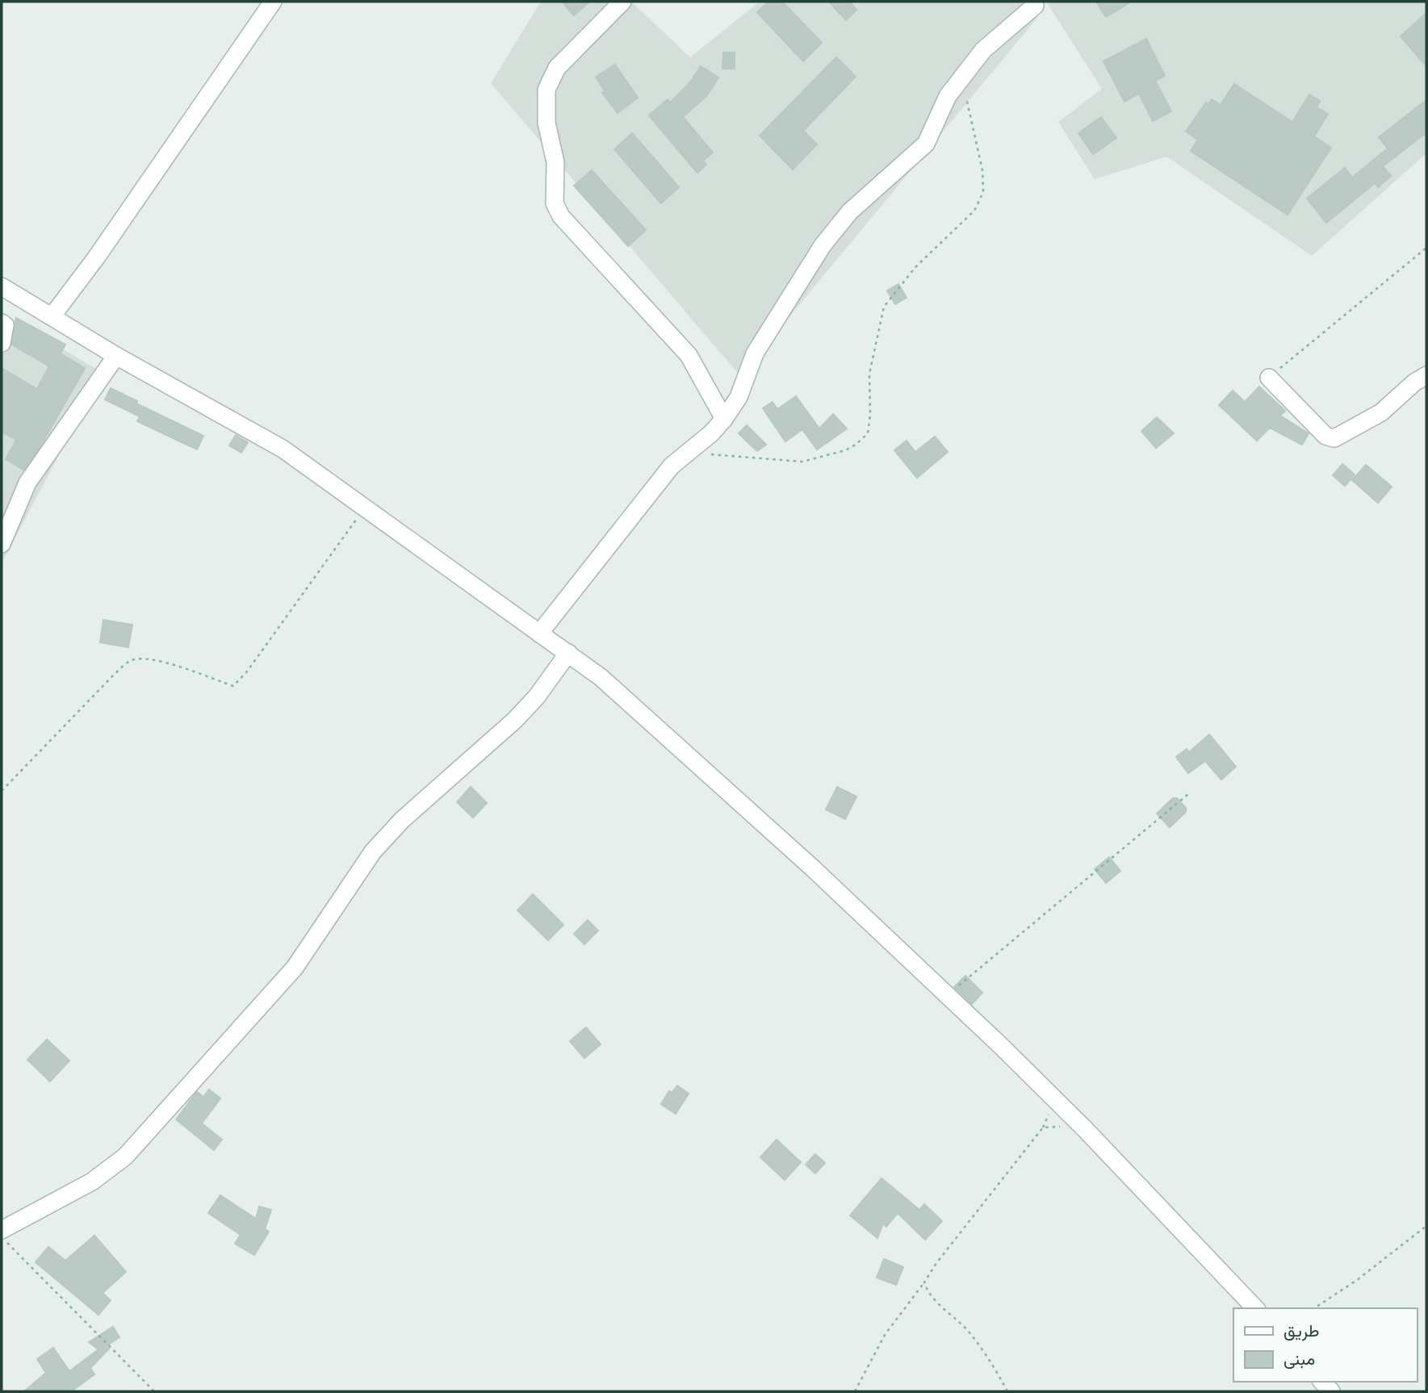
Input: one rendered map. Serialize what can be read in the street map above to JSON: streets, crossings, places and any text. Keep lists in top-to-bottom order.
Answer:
{
  "legend": ["طريق", "مبنى"]
}
